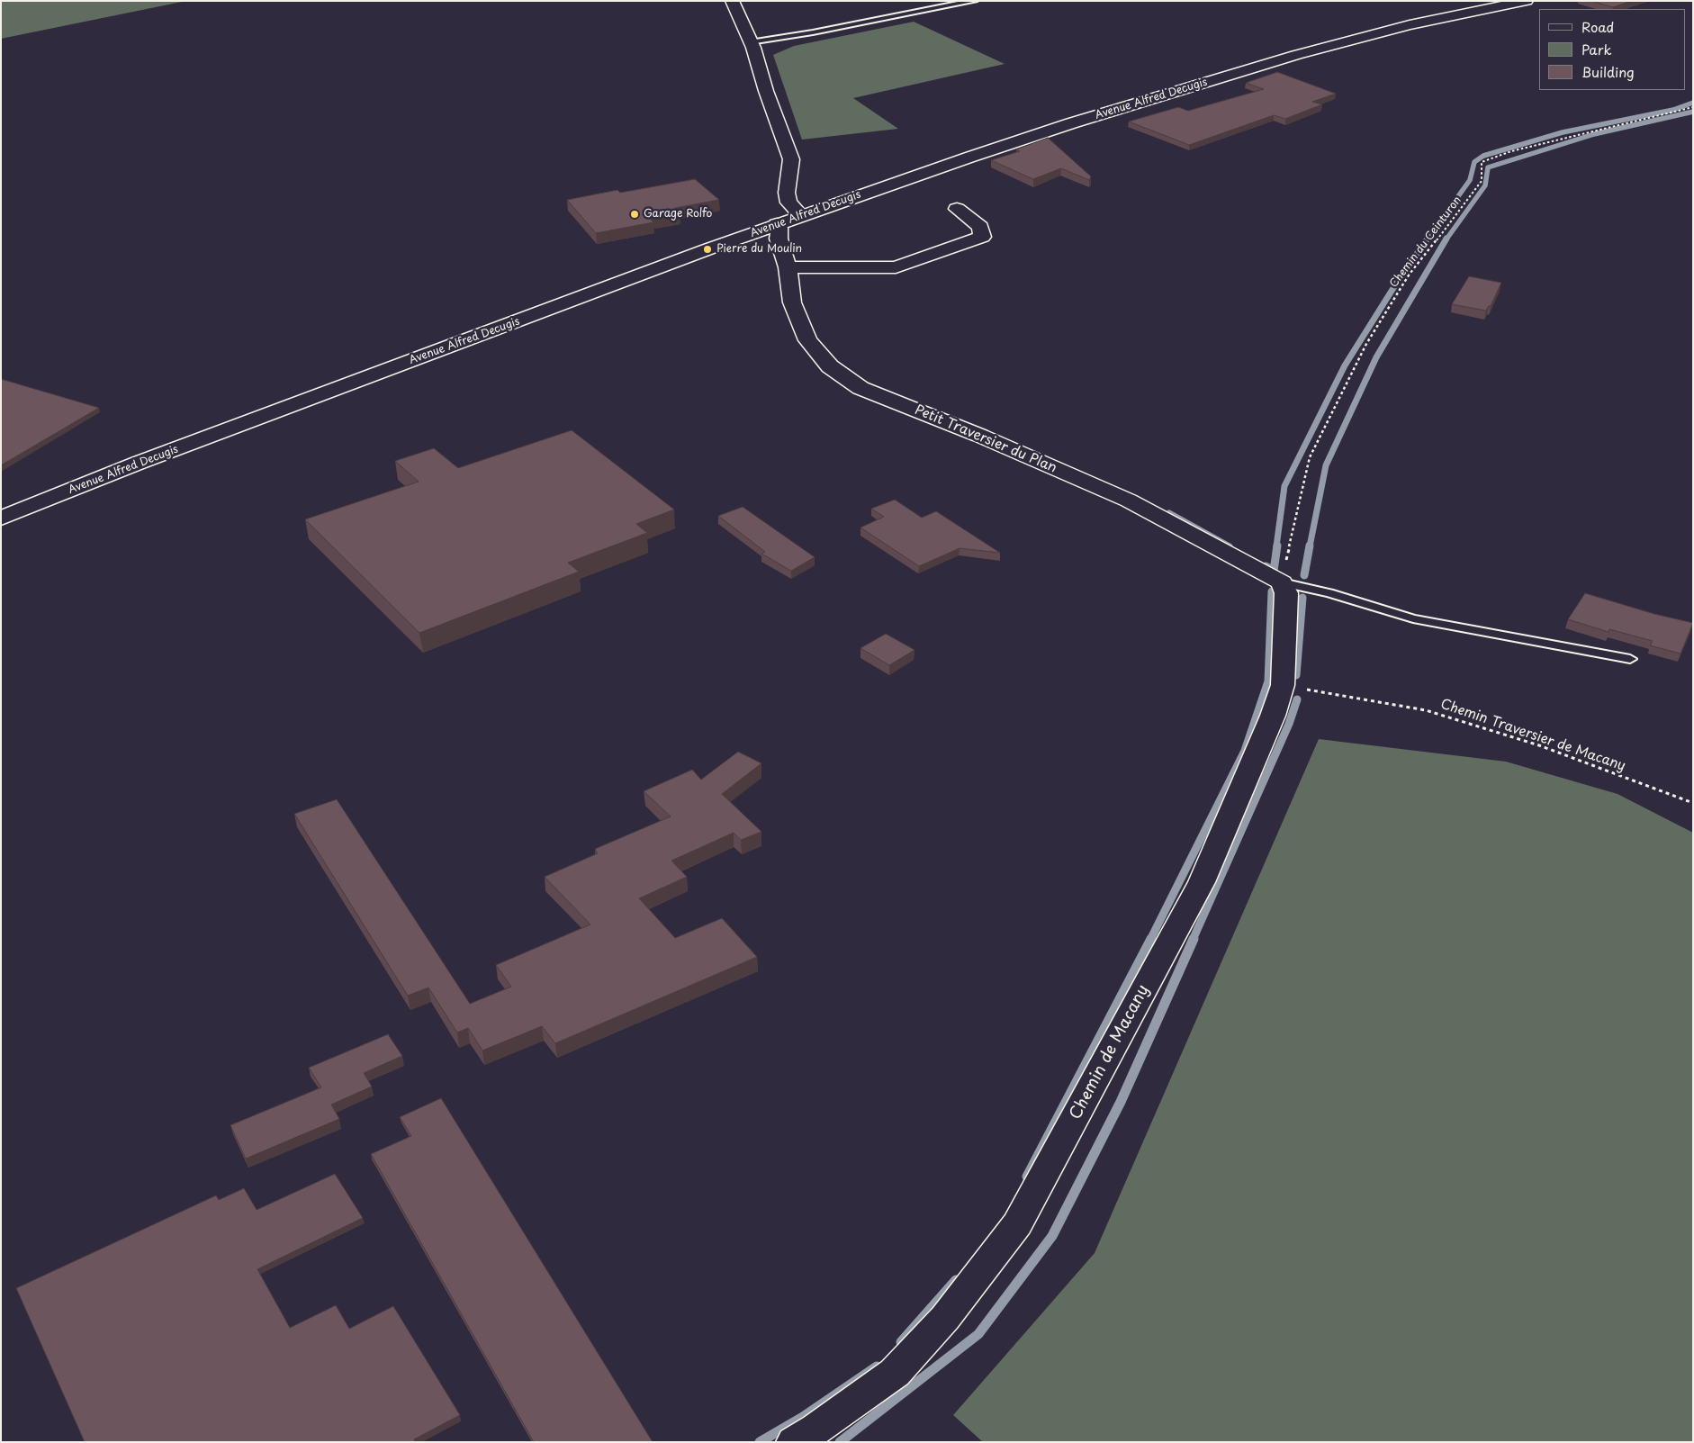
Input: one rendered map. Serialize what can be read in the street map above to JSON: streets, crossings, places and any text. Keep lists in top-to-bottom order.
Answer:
{
  "streets": {
    "street": ["Avenue Alfred Decugis", "Petit Traversier du Plan", "Chemin de Macany"],
    "path": ["Chemin du Ceinturon", "Chemin Traversier de Macany"]
  },
  "crossings": [
    ["Avenue Alfred Decugis", "Petit Traversier du Plan"],
    ["Chemin du Ceinturon", "Petit Traversier du Plan"],
    ["Chemin du Ceinturon", "Chemin de Macany"],
    ["Petit Traversier du Plan", "Chemin de Macany"],
    ["Chemin Traversier de Macany", "Chemin de Macany"]
  ],
  "places": ["Garage Rolfo", "Pierre du Moulin"],
  "legend": ["Road", "Park", "Building"]
}
